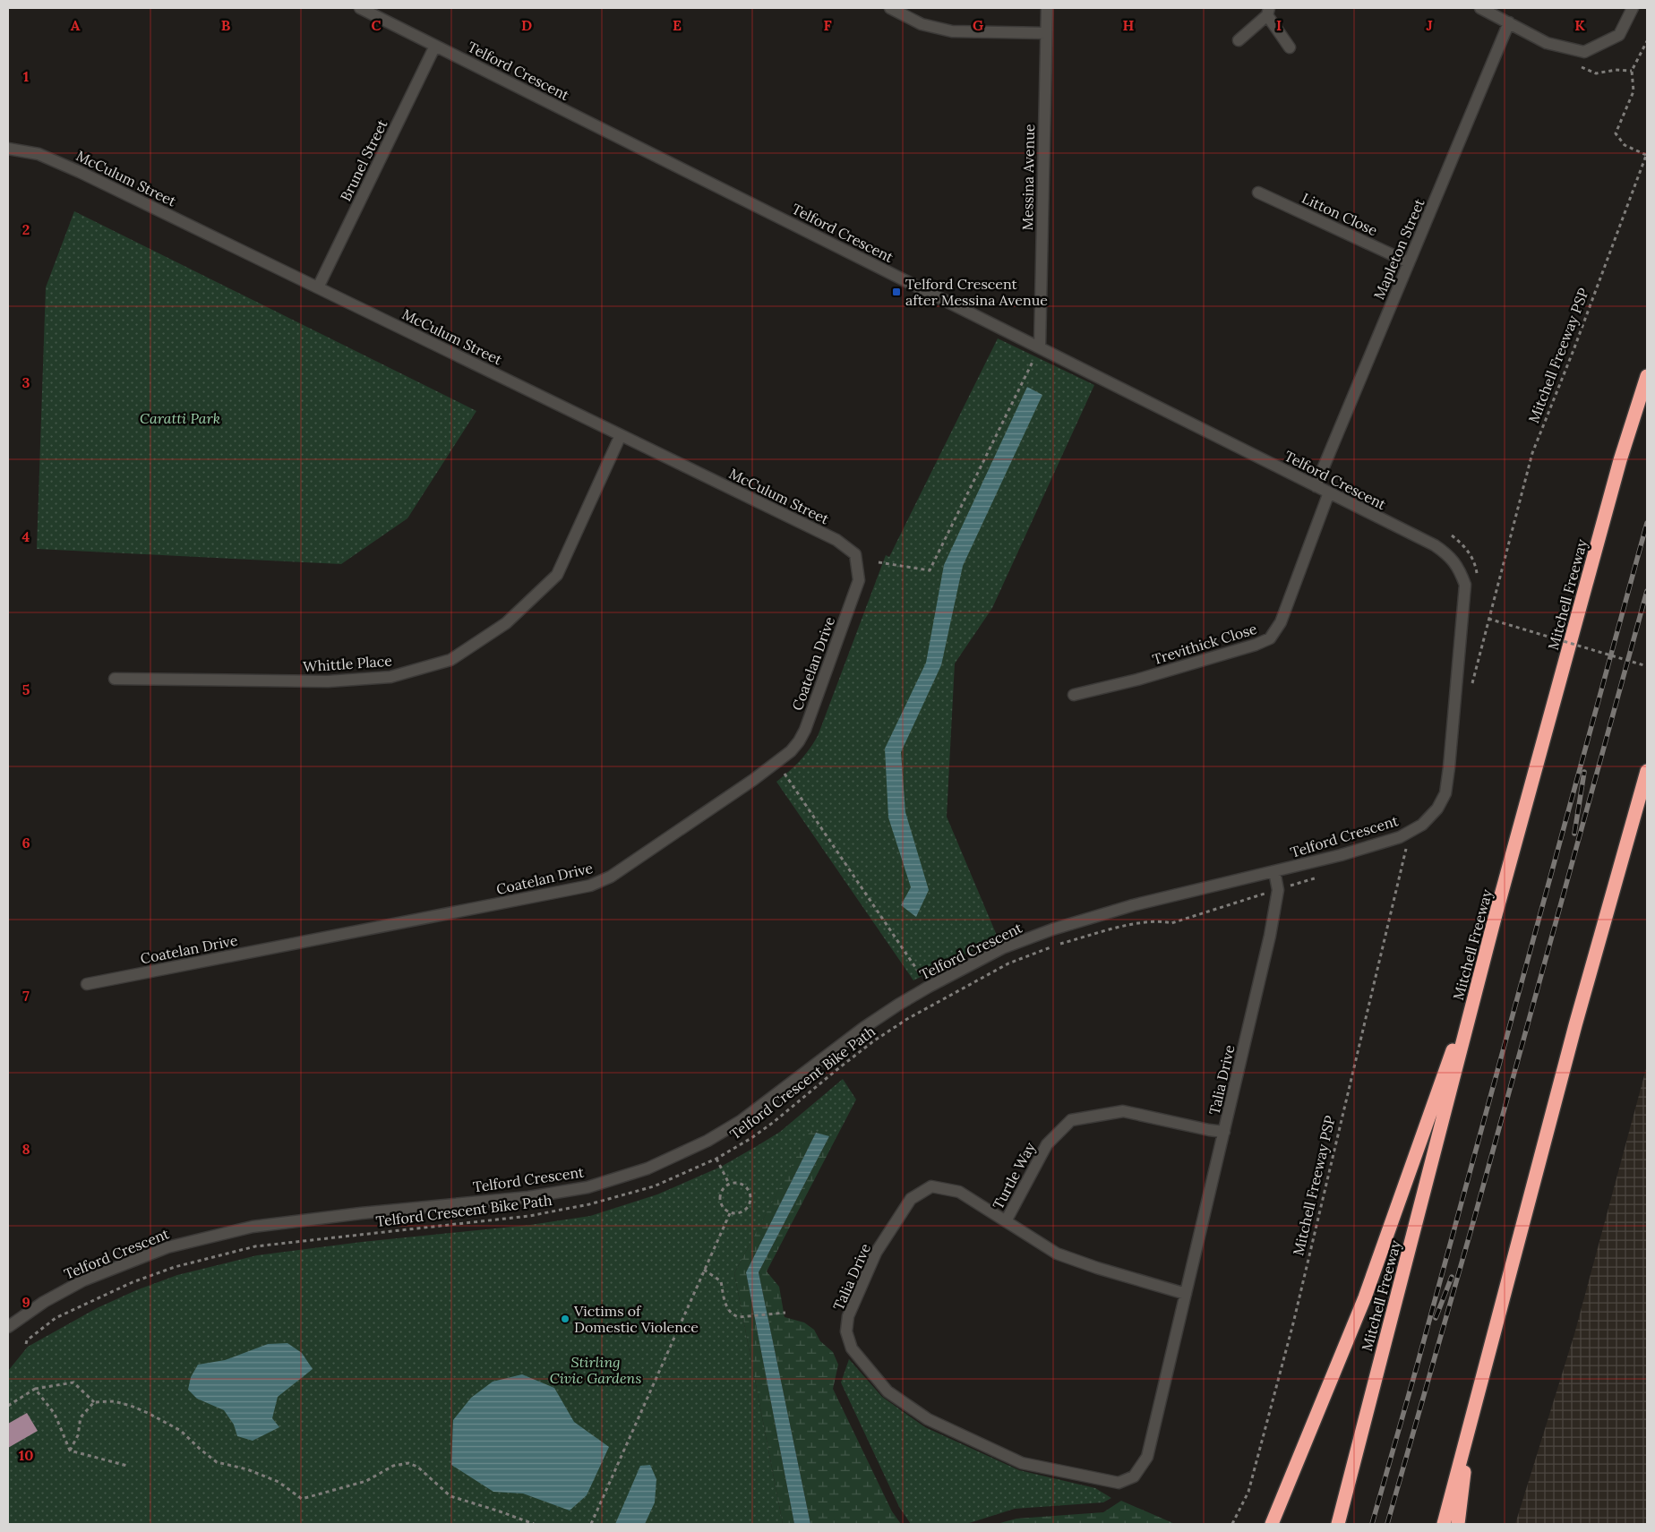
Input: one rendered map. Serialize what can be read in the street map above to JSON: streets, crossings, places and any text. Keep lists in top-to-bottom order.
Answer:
{
  "streets": {
    "highway": ["Mitchell Freeway"],
    "street": [
      "Telford Crescent",
      "Brunel Street",
      "Messina Avenue",
      "McCulum Street",
      "Litton Close",
      "Mapleton Street",
      "Trevithick Close",
      "Whittle Place",
      "Coatelan Drive",
      "Talia Drive",
      "Turtle Way"
    ],
    "path": ["Mitchell Freeway PSP", "Telford Crescent Bike Path"]
  },
  "crossings": [
    ["Telford Crescent", "Brunel Street"],
    ["Telford Crescent", "Messina Avenue"],
    ["Telford Crescent", "Mapleton Street"],
    ["Telford Crescent", "Trevithick Close"],
    ["Telford Crescent", "Talia Drive"],
    ["Brunel Street", "McCulum Street"],
    ["McCulum Street", "Whittle Place"],
    ["McCulum Street", "Coatelan Drive"],
    ["Litton Close", "Mapleton Street"],
    ["Talia Drive", "Telford Crescent Bike Path"],
    ["Talia Drive", "Turtle Way"]
  ],
  "parks": ["Caratti Park", "Stirling Civic Gardens"],
  "places": {
    "transit": ["Telford Crescent after Messina Avenue"],
    "other": ["Victims of Domestic Violence"]
  },
  "grid": {
    "columns": [
      "A",
      "B",
      "C",
      "D",
      "E",
      "F",
      "G",
      "H",
      "I",
      "J",
      "K"
    ],
    "rows": [
      "1",
      "2",
      "3",
      "4",
      "5",
      "6",
      "7",
      "8",
      "9",
      "10"
    ]
  }
}
